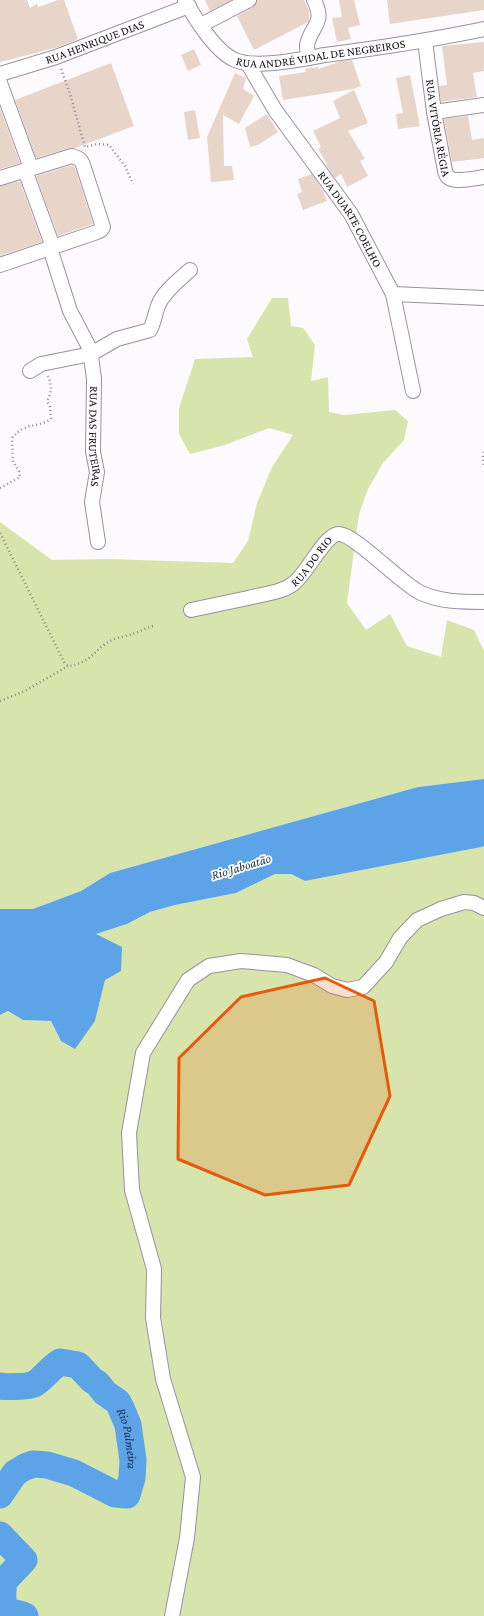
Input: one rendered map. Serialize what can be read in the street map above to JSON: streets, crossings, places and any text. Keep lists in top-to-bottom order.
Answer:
{
  "streets": {
    "street": [
      "RUA HENRIQUE DIAS",
      "RUA ANDRÉ VIDAL DE NEGREIROS",
      "RUA VITÓRIA RÉGIA",
      "RUA DUARTE COELHO",
      "RUA DAS FRUTEIRAS",
      "RUA DO RIO"
    ]
  },
  "crossings": [
    ["RUA HENRIQUE DIAS", "RUA ANDRÉ VIDAL DE NEGREIROS"],
    ["RUA ANDRÉ VIDAL DE NEGREIROS", "RUA VITÓRIA RÉGIA"],
    ["RUA ANDRÉ VIDAL DE NEGREIROS", "RUA DUARTE COELHO"]
  ],
  "water": ["Rio Jaboatão", "Rio Palmeira"]
}
